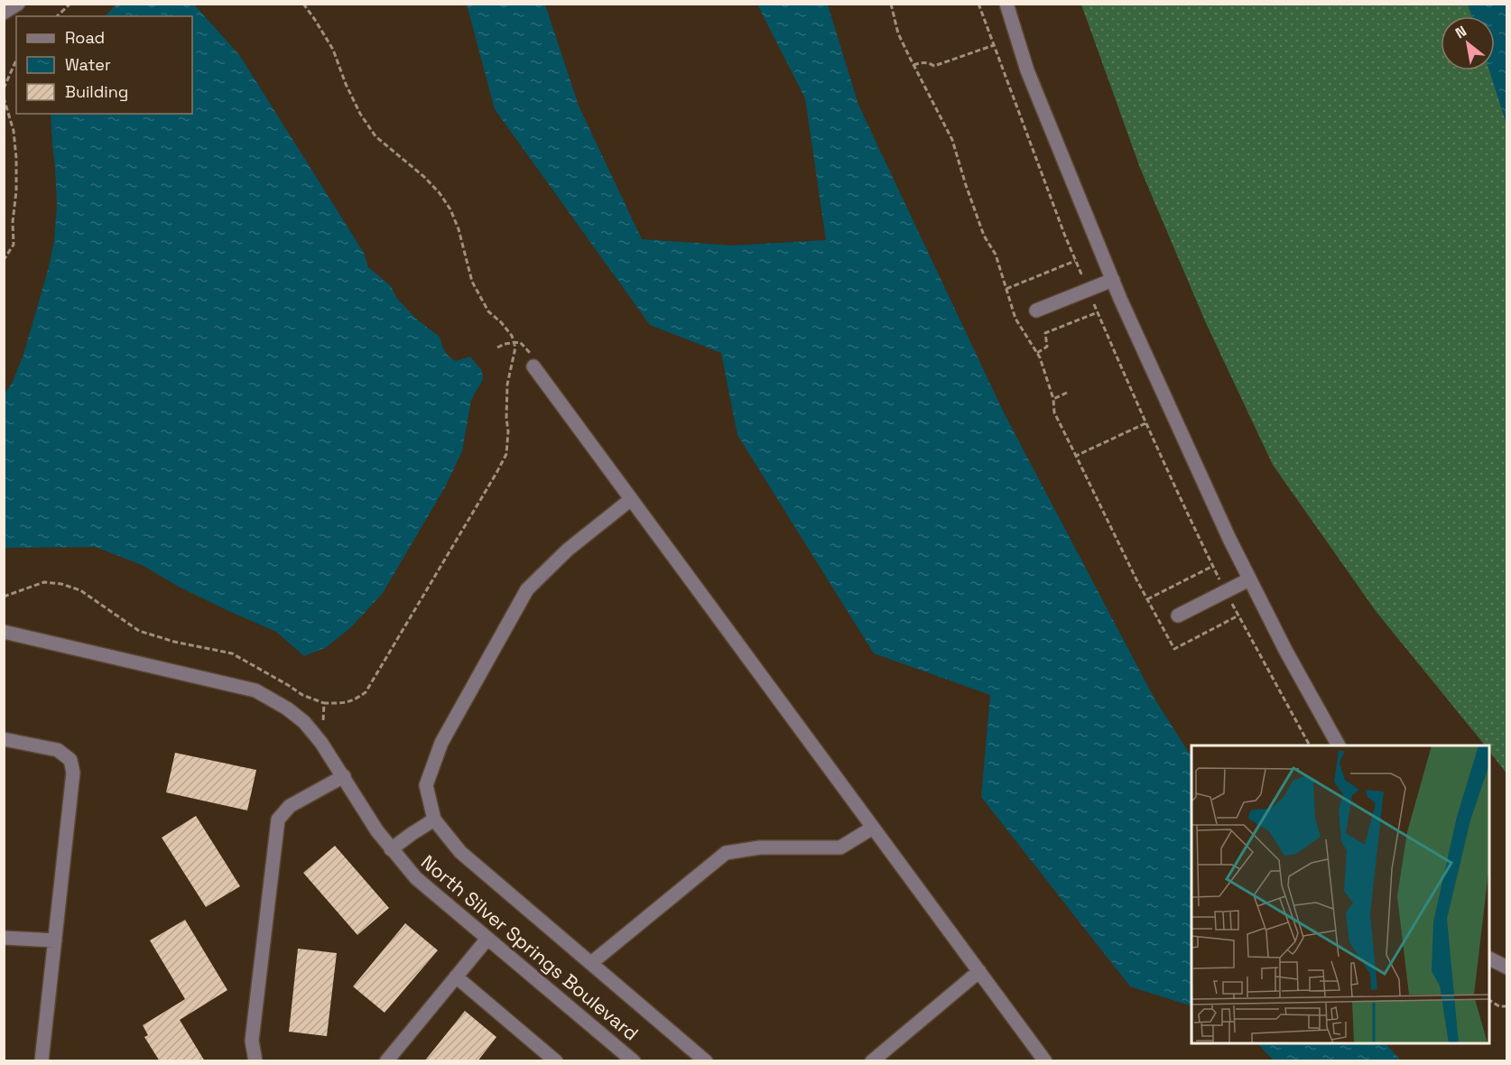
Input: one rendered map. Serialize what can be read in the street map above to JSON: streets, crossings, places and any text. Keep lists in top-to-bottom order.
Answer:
{
  "streets": {
    "street": ["North Silver Springs Boulevard"]
  },
  "legend": ["Road", "Water", "Building"],
  "north": "top left"
}
